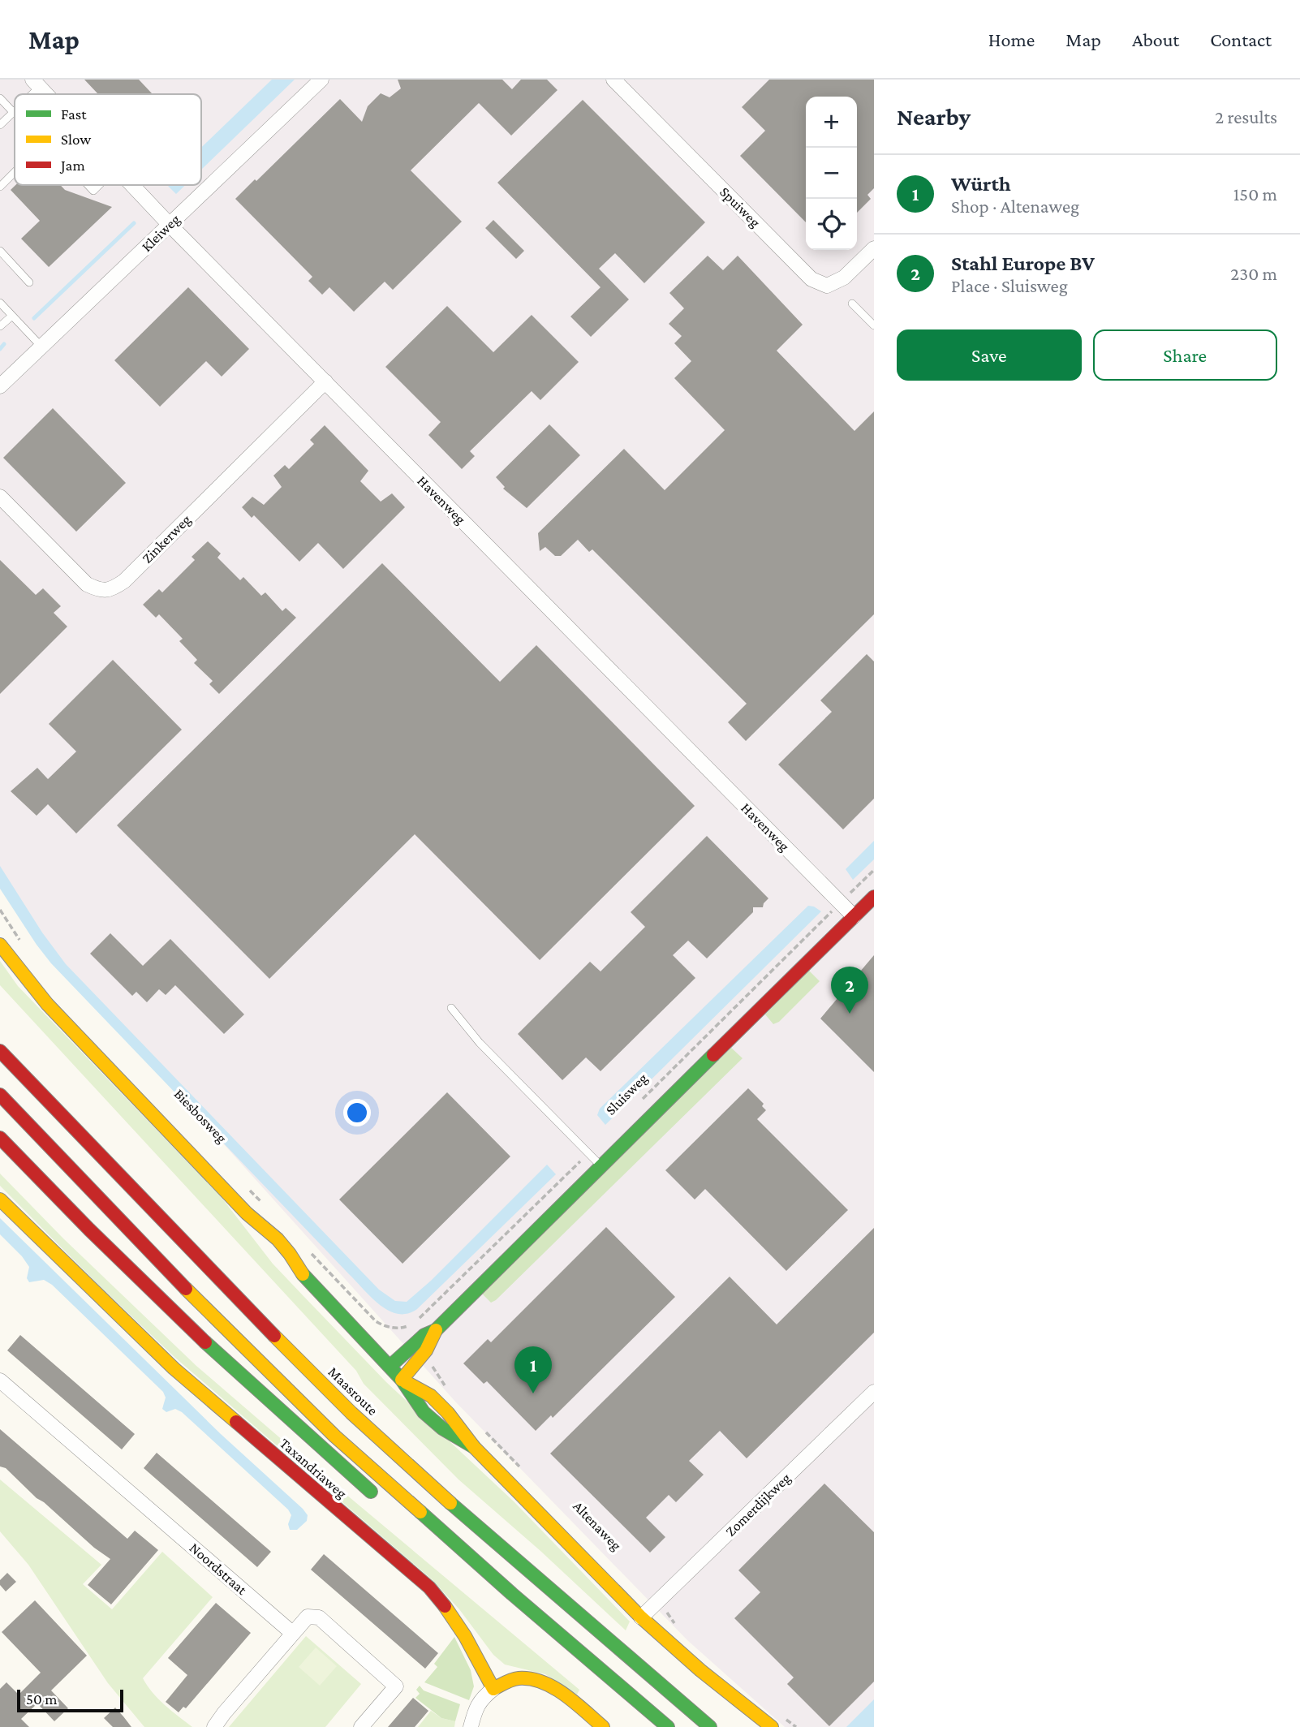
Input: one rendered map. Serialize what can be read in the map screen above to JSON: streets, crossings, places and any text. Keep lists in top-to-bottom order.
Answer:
{
  "streets": {
    "main road": ["Maasroute", "Taxandriaweg"],
    "street": [
      "Spuiweg",
      "Kleiweg",
      "Havenweg",
      "Zinkerweg",
      "Zomerdijkweg",
      "Noordstraat"
    ],
    "path": ["Sluisweg"]
  },
  "crossings": [
    ["Kleiweg", "Havenweg"],
    ["Havenweg", "Zinkerweg"],
    ["Havenweg", "Sluisweg"]
  ],
  "legend": ["Fast", "Slow", "Jam"],
  "scale_bar": "50 m",
  "page": {
    "header": "Map",
    "nav": [
      "Home",
      "Map",
      "About",
      "Contact"
    ],
    "heading": ["Nearby", "2 results"],
    "map_buttons": ["+", "−"],
    "list": [
      {
        "mark": "1",
        "name": "Würth",
        "note": "Shop · Altenaweg",
        "value": "150 m"
      },
      {
        "mark": "2",
        "name": "Stahl Europe BV",
        "note": "Place · Sluisweg",
        "value": "230 m"
      }
    ],
    "buttons": ["Save", "Share"],
    "pins": ["2", "1"],
    "scale": "50 m"
  }
}
